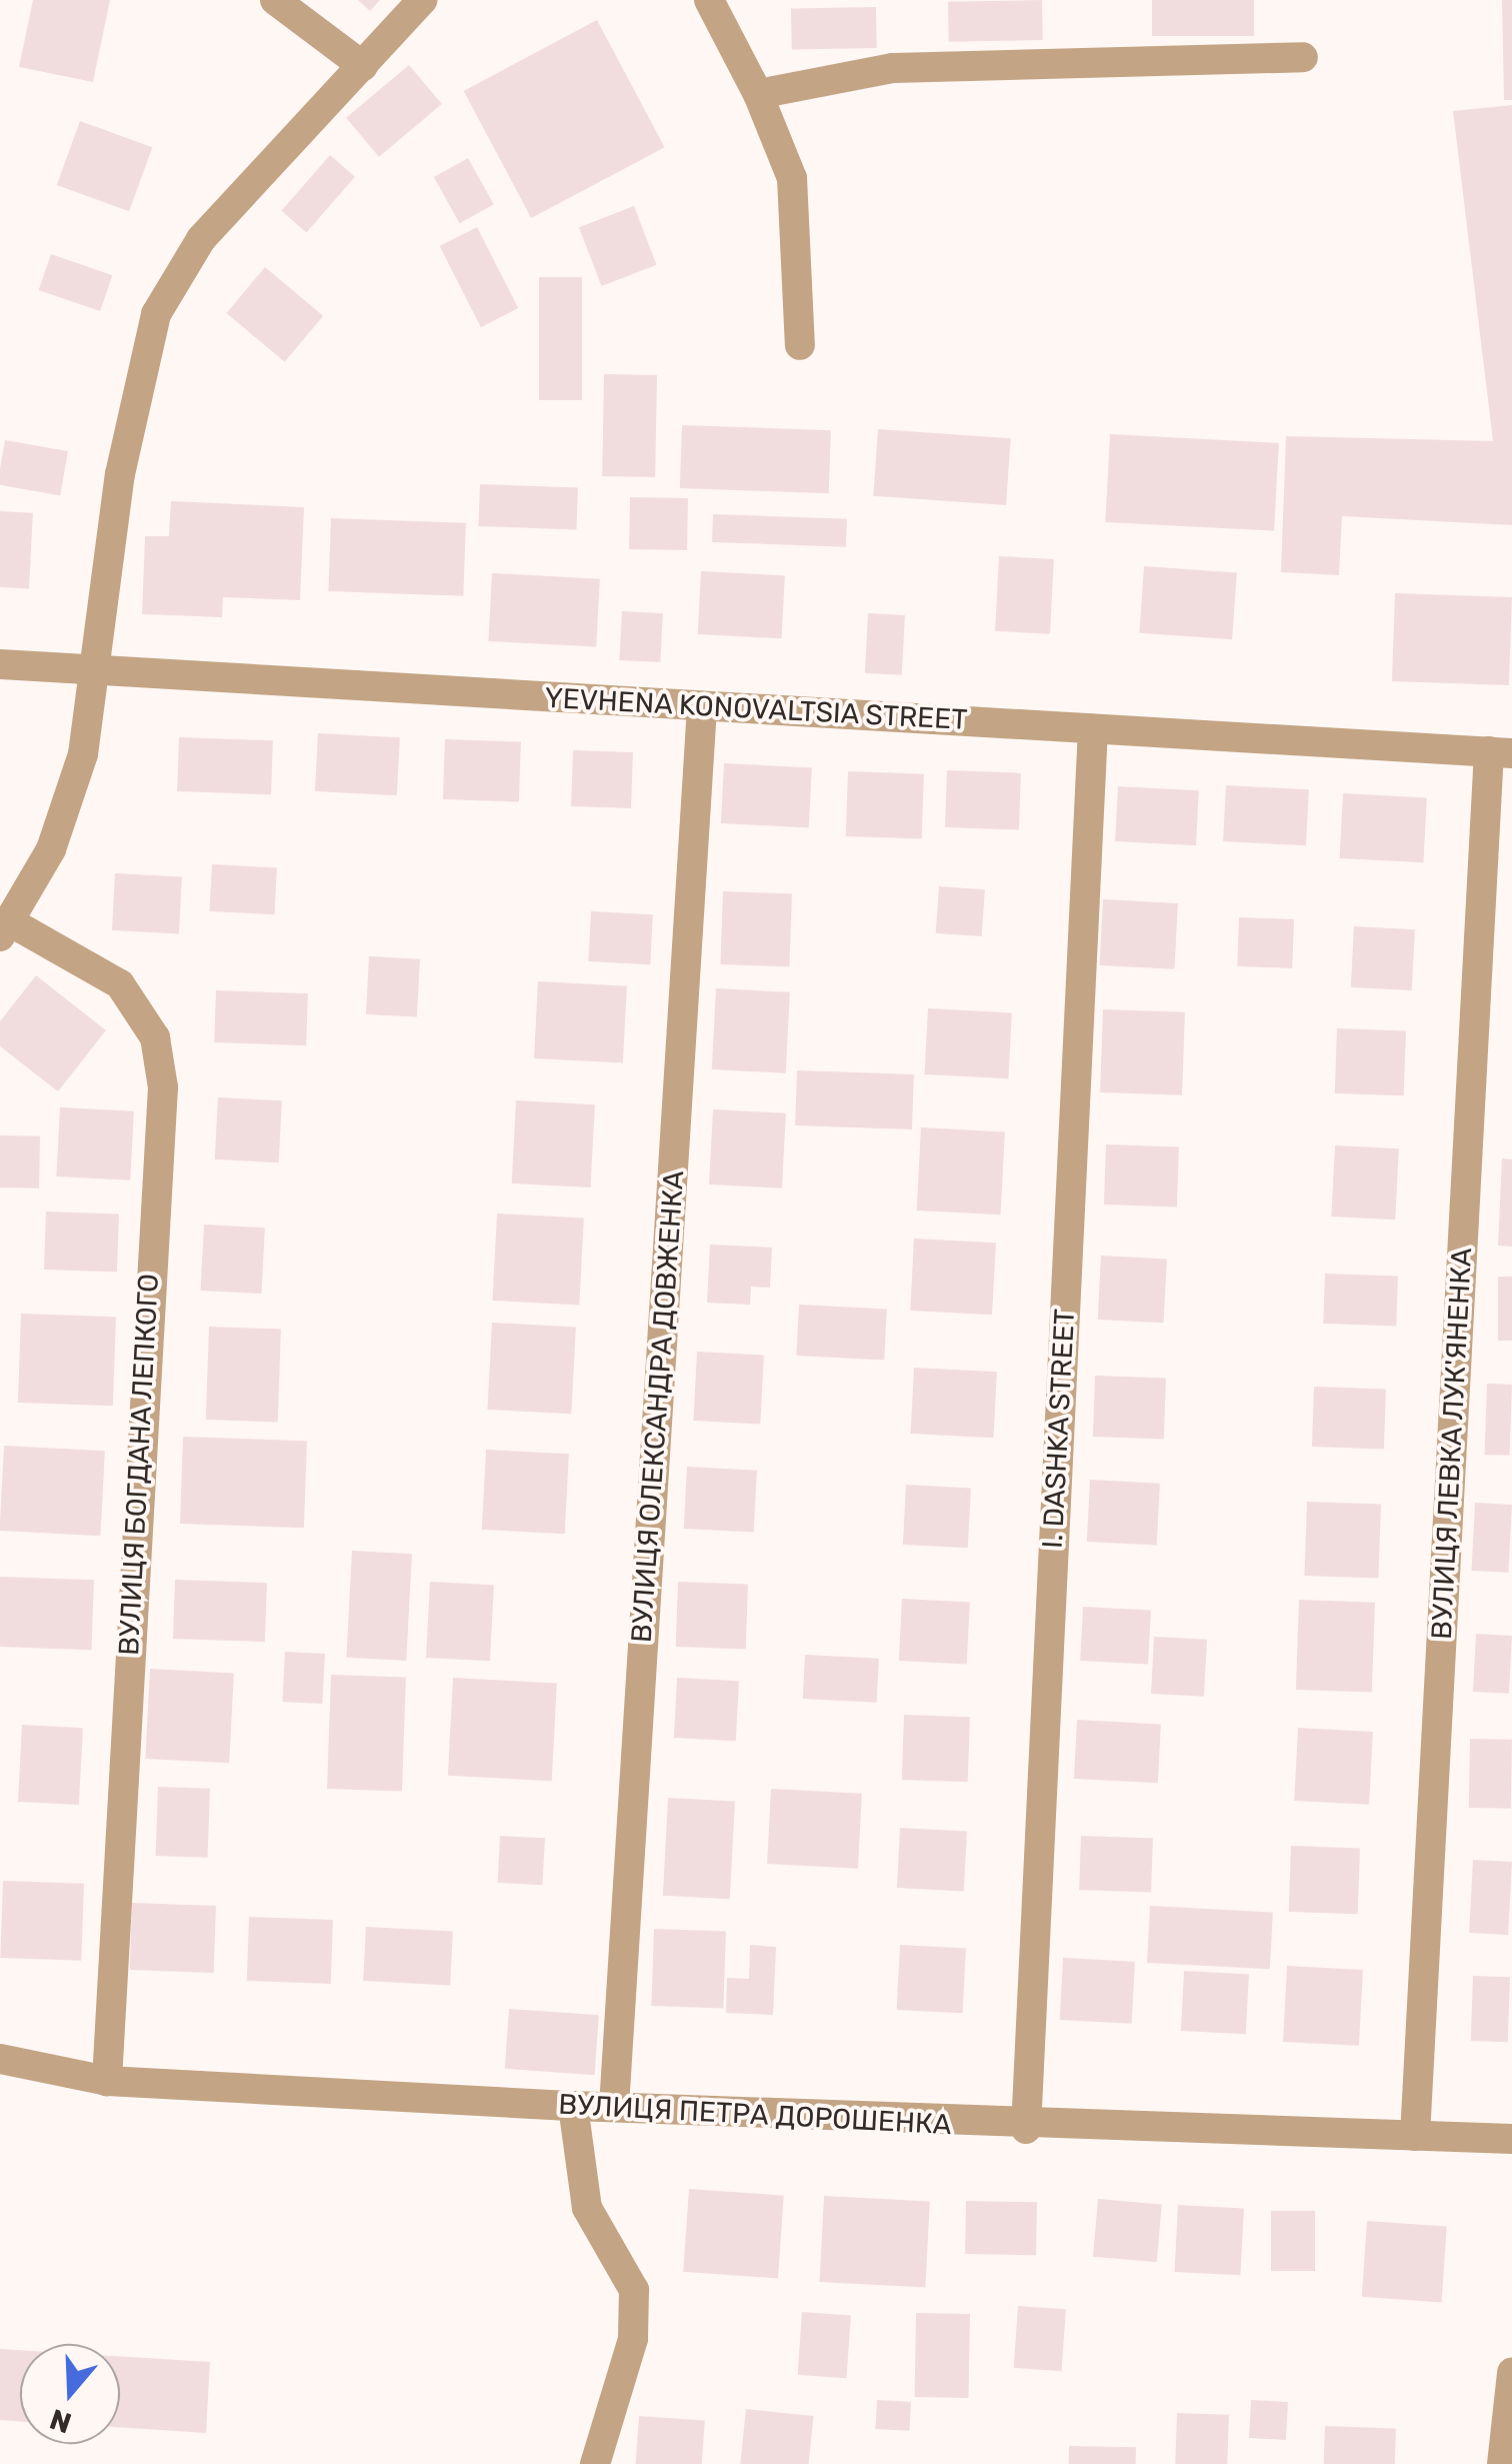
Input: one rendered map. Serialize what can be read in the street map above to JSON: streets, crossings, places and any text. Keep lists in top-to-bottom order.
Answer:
{
  "streets": {
    "street": [
      "YEVHENA KONOVALTSIA STREET",
      "ВУЛИЦЯ ОЛЕКСАНДРА ДОВЖЕНКА",
      "I. DASHKA STREET",
      "ВУЛИЦЯ ЛЕВКА ЛУК'ЯНЕНКА",
      "ВУЛИЦЯ БОГДАНА ЛЕПКОГО",
      "ВУЛИЦЯ ПЕТРА ДОРОШЕНКА"
    ]
  },
  "crossings": [
    ["YEVHENA KONOVALTSIA STREET", "ВУЛИЦЯ ОЛЕКСАНДРА ДОВЖЕНКА"],
    ["YEVHENA KONOVALTSIA STREET", "I. DASHKA STREET"],
    ["YEVHENA KONOVALTSIA STREET", "ВУЛИЦЯ ЛЕВКА ЛУК'ЯНЕНКА"],
    ["ВУЛИЦЯ ОЛЕКСАНДРА ДОВЖЕНКА", "ВУЛИЦЯ ПЕТРА ДОРОШЕНКА"],
    ["I. DASHKA STREET", "ВУЛИЦЯ ПЕТРА ДОРОШЕНКА"],
    ["ВУЛИЦЯ ЛЕВКА ЛУК'ЯНЕНКА", "ВУЛИЦЯ ПЕТРА ДОРОШЕНКА"],
    ["ВУЛИЦЯ БОГДАНА ЛЕПКОГО", "ВУЛИЦЯ ПЕТРА ДОРОШЕНКА"]
  ],
  "north": "bottom"
}
